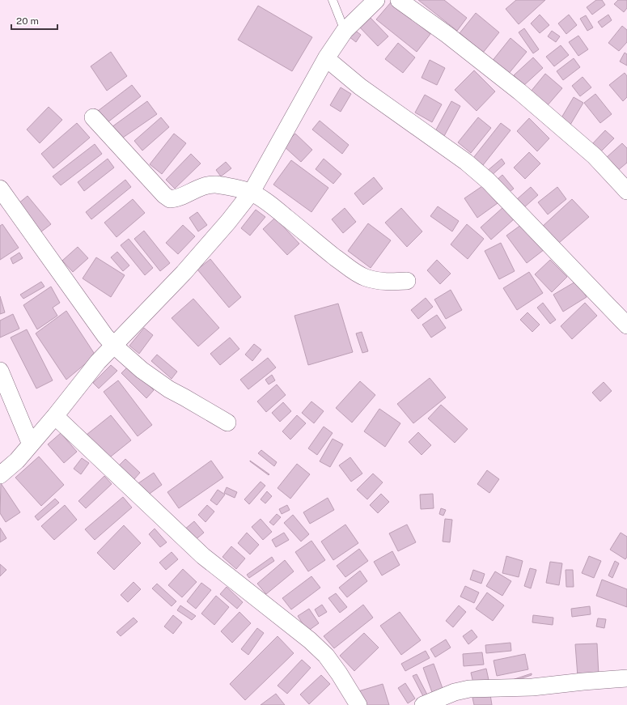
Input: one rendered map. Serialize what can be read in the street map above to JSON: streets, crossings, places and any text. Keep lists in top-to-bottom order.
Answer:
{
  "scale_bar": "20 m"
}
